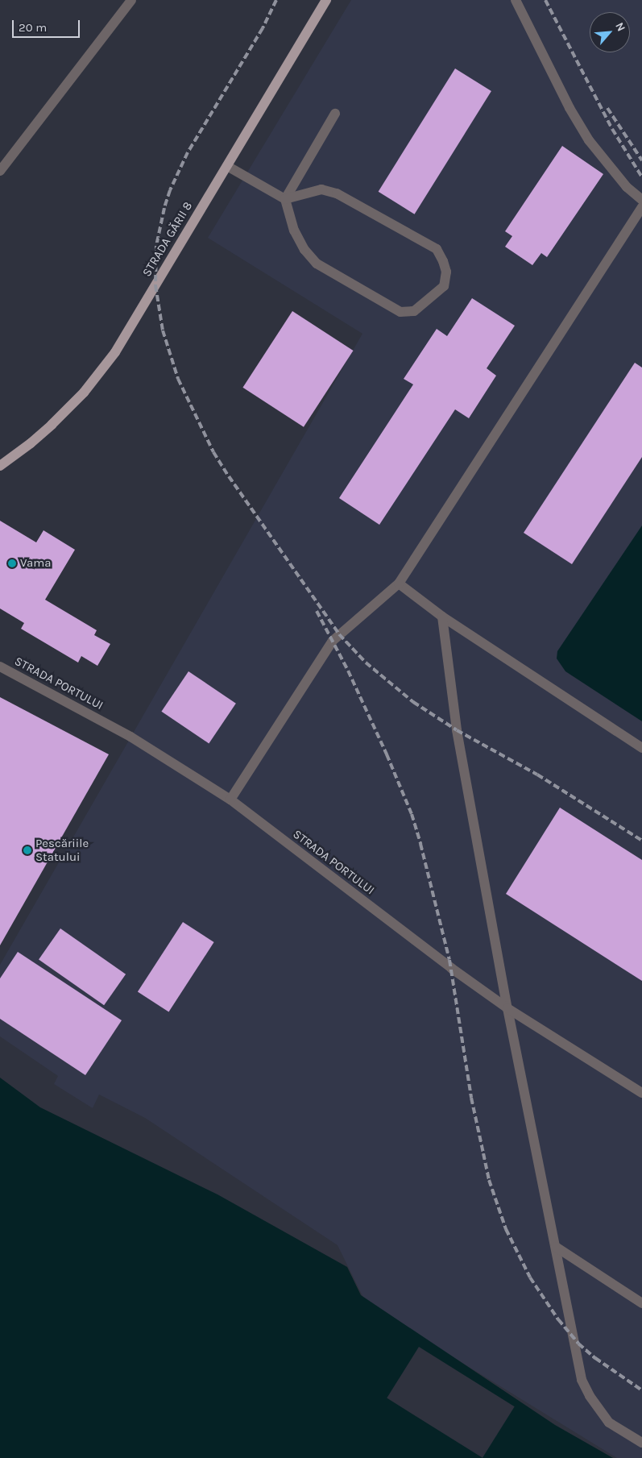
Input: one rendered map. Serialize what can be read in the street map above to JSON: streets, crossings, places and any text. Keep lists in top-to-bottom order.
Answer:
{
  "streets": {
    "main road": ["STRADA GĂRII 8"],
    "street": ["STRADA PORTULUI"]
  },
  "places": ["Vama", "Pescăriile Statului"],
  "scale_bar": "20 m",
  "north": "top right"
}
